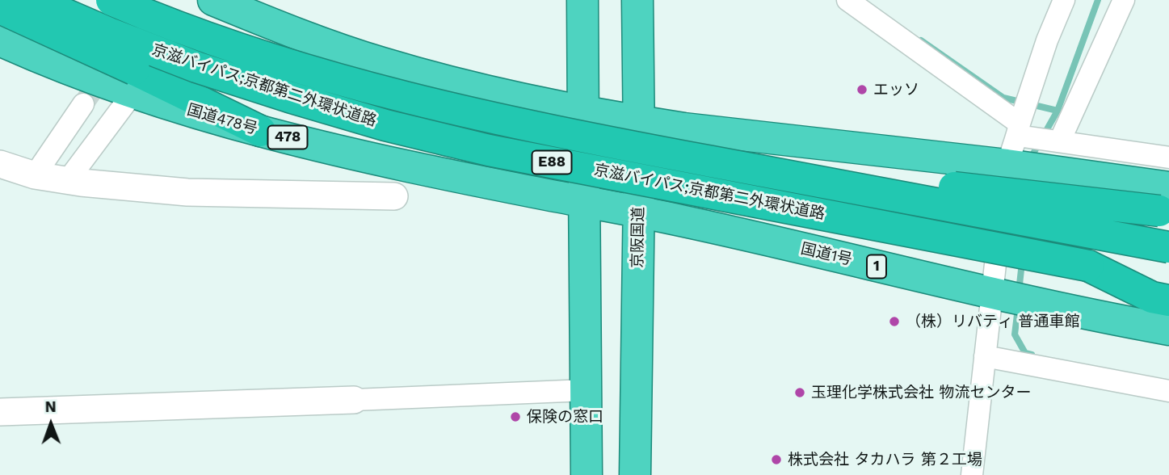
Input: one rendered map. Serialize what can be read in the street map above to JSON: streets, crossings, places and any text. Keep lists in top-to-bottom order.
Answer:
{
  "streets": {
    "highway": [
      "京滋バイパス;京都第二外環状道路",
      "国道478号",
      "478",
      "E88",
      "京阪国道",
      "国道1号",
      "1"
    ]
  },
  "crossings": [
    ["京滋バイパス;京都第二外環状道路", "京阪国道"],
    ["国道478号", "国道1号"],
    ["京阪国道", "国道1号"]
  ],
  "places": [
    "エッソ",
    "（株）リバティ 普通車館",
    "玉理化学株式会社 物流センター",
    "保険の窓口",
    "株式会社 タカハラ 第２工場"
  ],
  "north": "top"
}
